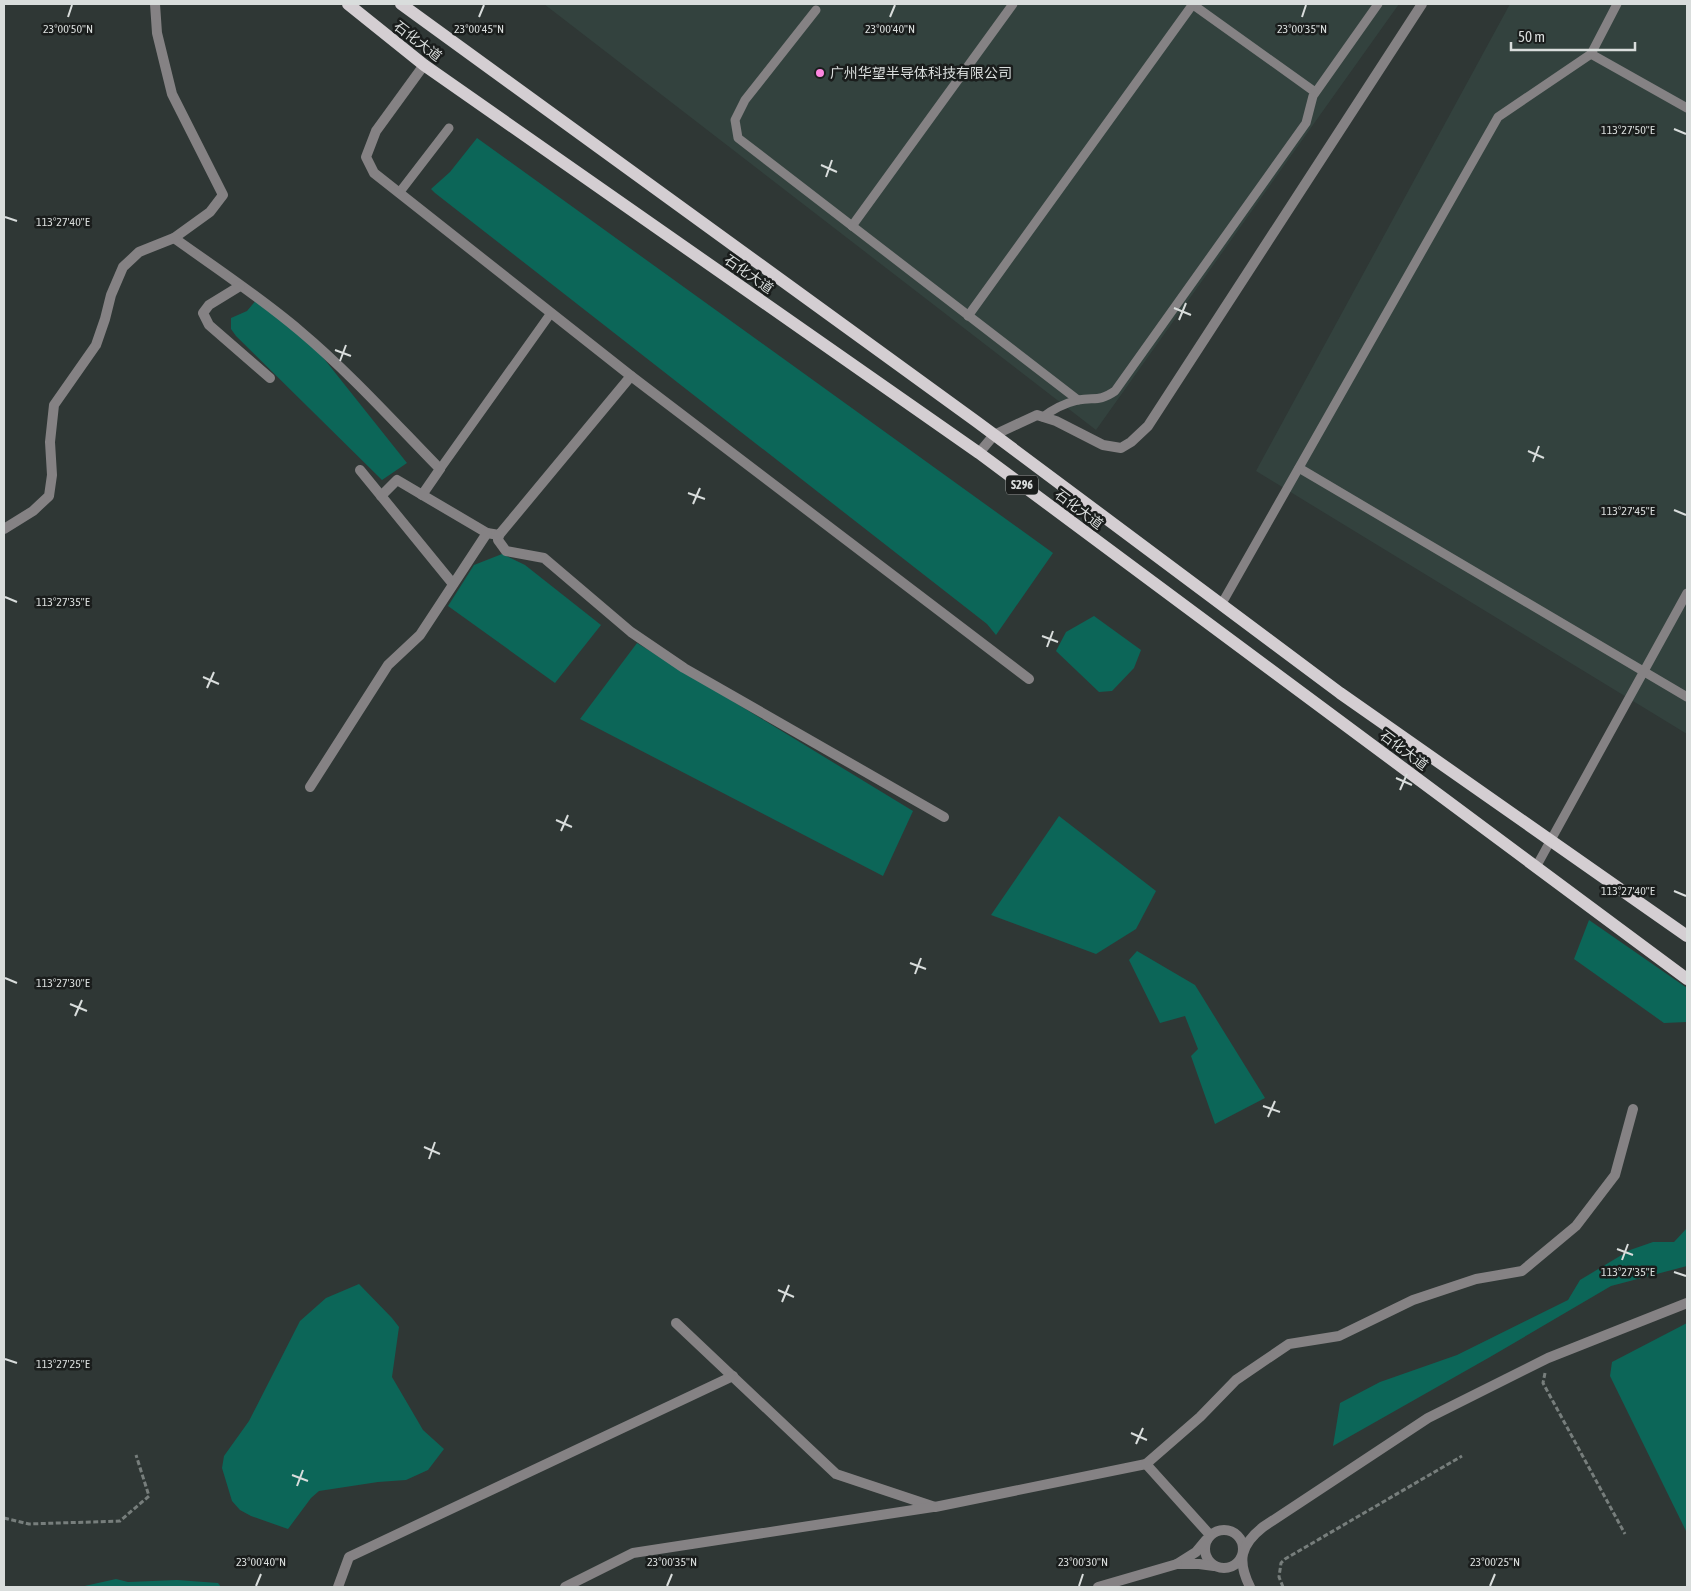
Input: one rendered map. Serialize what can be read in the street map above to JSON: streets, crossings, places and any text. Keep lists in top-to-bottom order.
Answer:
{
  "streets": {
    "main road": ["石化大道", "S296"]
  },
  "places": ["广州华望半导体科技有限公司"],
  "scale_bar": "50 m",
  "coordinates": [
    "23°00'50\"N",
    "23°00'45\"N",
    "23°00'40\"N",
    "23°00'35\"N",
    "113°27'50\"E",
    "113°27'40\"E",
    "113°27'45\"E",
    "113°27'35\"E",
    "113°27'30\"E",
    "113°27'25\"E",
    "23°00'30\"N",
    "23°00'25\"N"
  ]
}
